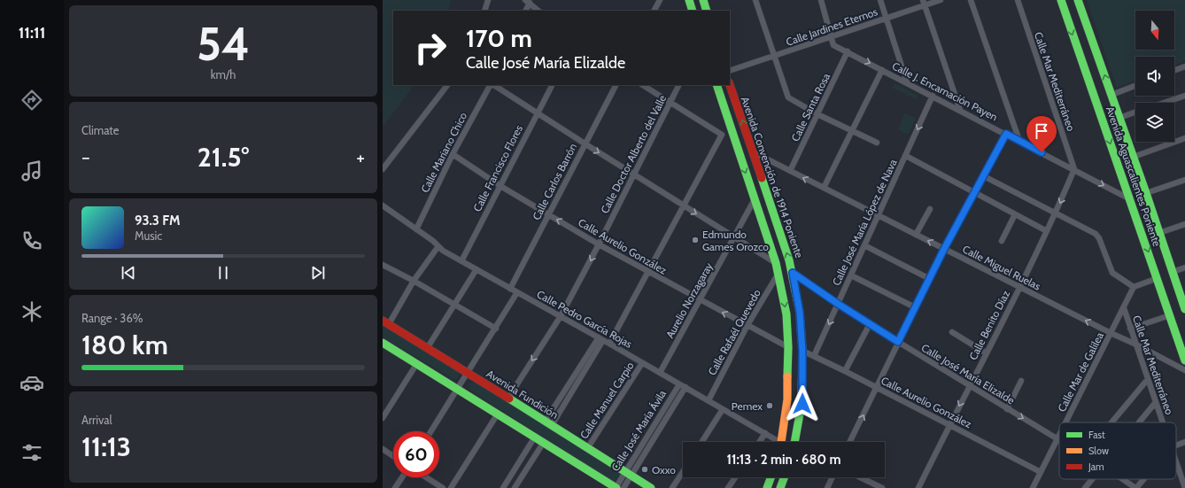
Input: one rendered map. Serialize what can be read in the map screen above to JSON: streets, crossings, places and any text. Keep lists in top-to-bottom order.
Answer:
{
  "streets": {
    "main road": ["Avenida Aguascalientes Poniente", "Avenida Convención de 1914 Poniente", "Avenida Fundición"],
    "street": [
      "Calle Jardines Eternos",
      "Calle Mar Mediterráneo",
      "Calle J. Encarnación Payen",
      "Calle Santa Rosa",
      "Calle Mariano Chico",
      "Calle Doctor Alberto del Valle",
      "Calle Francisco Flores",
      "Calle Carlos Barrón",
      "Calle José María López de Nava",
      "Calle Aurelio González",
      "Calle Miguel Ruelas",
      "Aurelio Norzagaray",
      "Calle Pedro García Rojas",
      "Calle Benito Díaz",
      "Calle Rafaél Quevedo",
      "Calle Mar de Galilea",
      "Calle José María Elizalde",
      "Calle Manuel Carpio",
      "Calle José María Ávila"
    ]
  },
  "crossings": [
    ["Calle Jardines Eternos", "Calle J. Encarnación Payen"],
    ["Calle Mar Mediterráneo", "Calle J. Encarnación Payen"],
    ["Calle Mar Mediterráneo", "Calle Miguel Ruelas"],
    ["Calle Mar Mediterráneo", "Calle Benito Díaz"],
    ["Calle Mar Mediterráneo", "Calle Mar de Galilea"],
    ["Calle J. Encarnación Payen", "Calle Santa Rosa"],
    ["Calle J. Encarnación Payen", "Avenida Aguascalientes Poniente"],
    ["Calle J. Encarnación Payen", "Calle José María López de Nava"],
    ["Calle J. Encarnación Payen", "Calle Benito Díaz"],
    ["Calle Santa Rosa", "Calle Miguel Ruelas"],
    ["Calle Mariano Chico", "Calle Aurelio González"],
    ["Calle Mariano Chico", "Calle Pedro García Rojas"],
    ["Calle Doctor Alberto del Valle", "Calle Aurelio González"],
    ["Calle Doctor Alberto del Valle", "Calle Pedro García Rojas"],
    ["Calle Doctor Alberto del Valle", "Avenida Fundición"],
    ["Calle Francisco Flores", "Calle Aurelio González"],
    ["Calle Francisco Flores", "Calle Pedro García Rojas"],
    ["Avenida Convención de 1914 Poniente", "Calle Aurelio González"],
    ["Avenida Convención de 1914 Poniente", "Calle Miguel Ruelas"],
    ["Avenida Convención de 1914 Poniente", "Calle José María Elizalde"],
    ["Calle Carlos Barrón", "Calle Aurelio González"],
    ["Calle Carlos Barrón", "Calle Pedro García Rojas"],
    ["Calle José María López de Nava", "Calle Aurelio González"],
    ["Calle José María López de Nava", "Calle Miguel Ruelas"],
    ["Calle José María López de Nava", "Calle José María Elizalde"],
    ["Calle Aurelio González", "Aurelio Norzagaray"],
    ["Calle Aurelio González", "Calle Benito Díaz"],
    ["Calle Aurelio González", "Calle Rafaél Quevedo"],
    ["Calle Aurelio González", "Calle Mar de Galilea"],
    ["Calle Miguel Ruelas", "Calle Benito Díaz"],
    ["Calle Miguel Ruelas", "Calle Mar de Galilea"],
    ["Aurelio Norzagaray", "Calle Pedro García Rojas"],
    ["Calle Pedro García Rojas", "Calle Rafaél Quevedo"],
    ["Calle Pedro García Rojas", "Calle Manuel Carpio"],
    ["Calle Pedro García Rojas", "Calle José María Ávila"],
    ["Calle Benito Díaz", "Calle José María Elizalde"],
    ["Calle Mar de Galilea", "Calle José María Elizalde"],
    ["Avenida Fundición", "Calle Manuel Carpio"],
    ["Avenida Fundición", "Calle José María Ávila"]
  ],
  "one_way": ["Calle Miguel Ruelas"],
  "places": ["Edmundo Games Orozco", "Pemex", "Oxxo"],
  "legend": ["Fast", "Slow", "Jam"],
  "north": "bottom",
  "page": {
    "tabs": "11:11",
    "tile": [
      ["54", "km/h"],
      "Climate",
      ["Range · 36%", "180 km"],
      ["Arrival", "11:13"]
    ],
    "turn": ["170 m", "Calle José María Elizalde"],
    "heat": ["−", "21.5°", "+"],
    "song": ["93.3 FM", "Music"],
    "limit": "60",
    "trip": "11:13 · 2 min · 680 m"
  }
}
